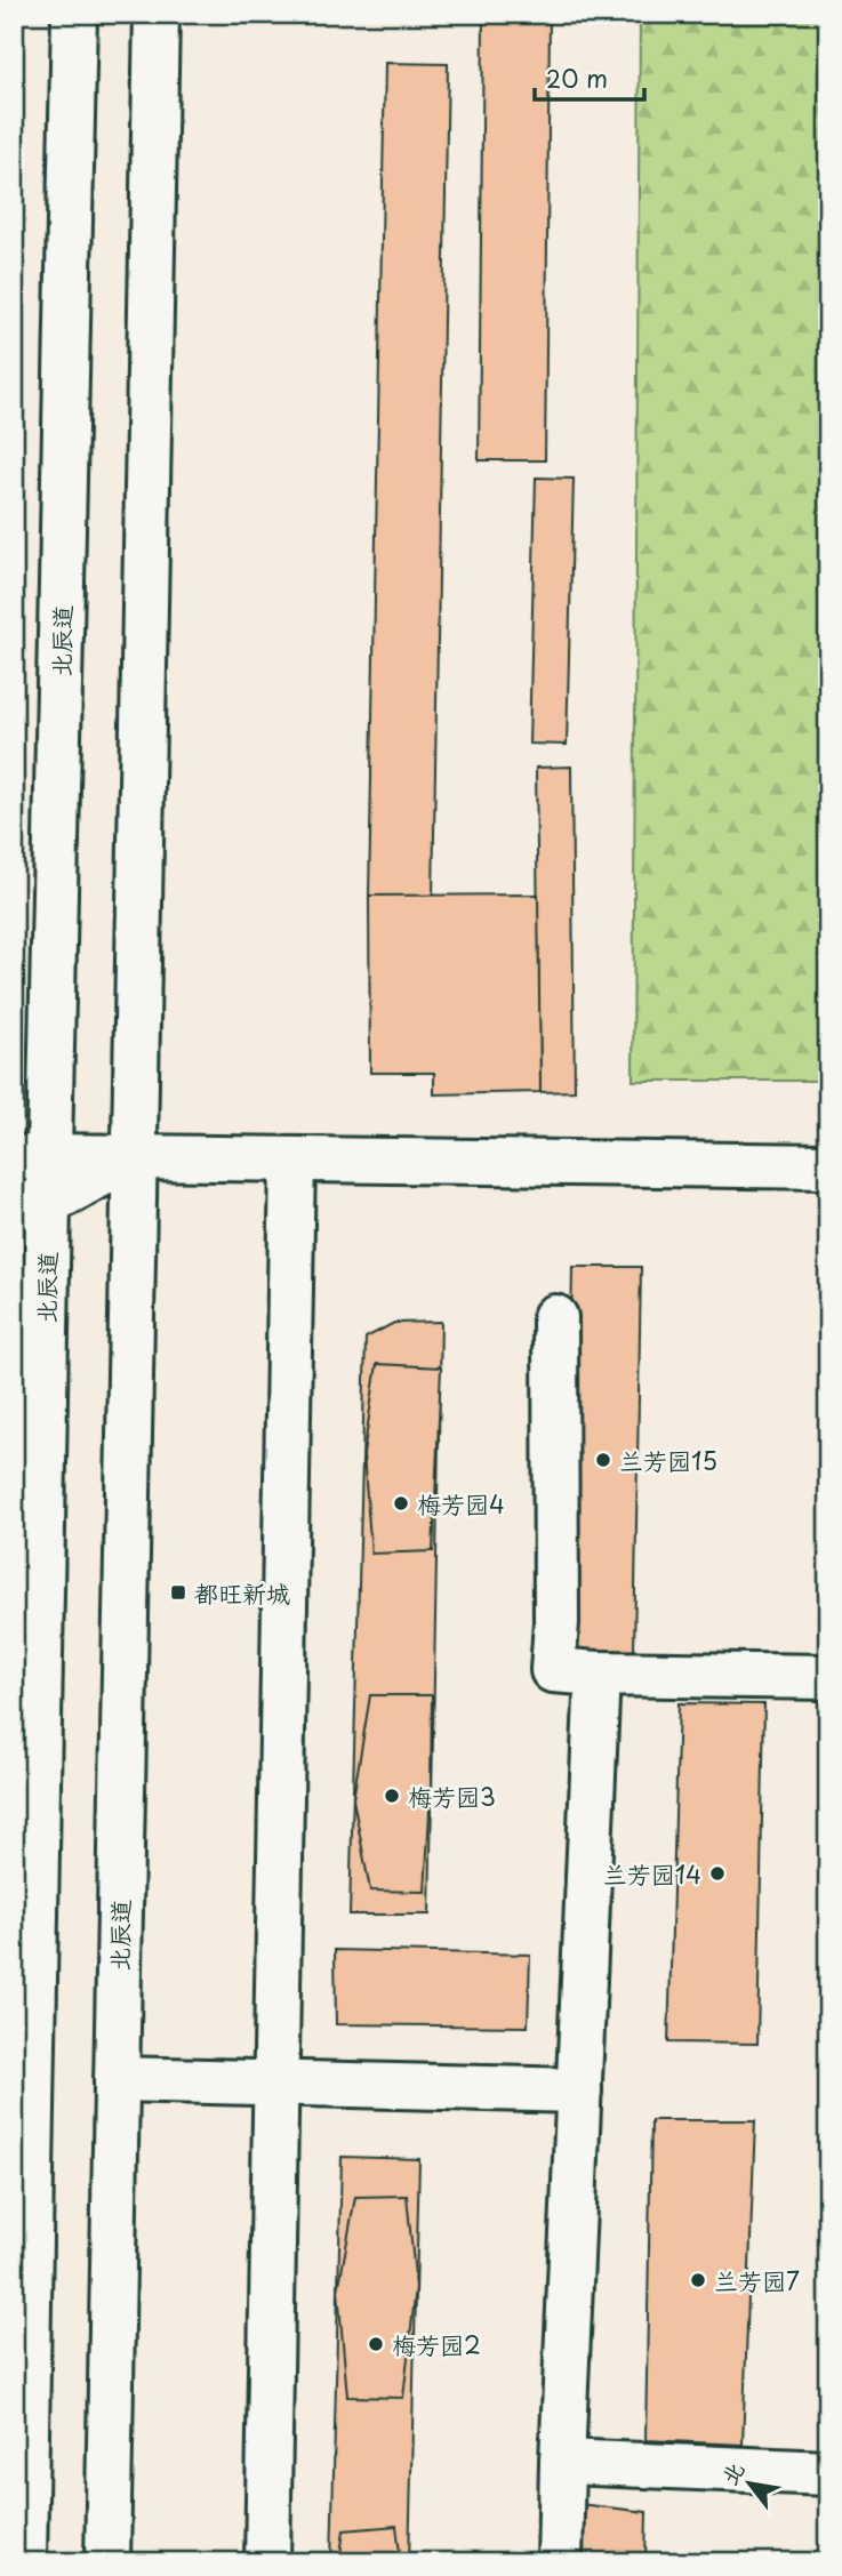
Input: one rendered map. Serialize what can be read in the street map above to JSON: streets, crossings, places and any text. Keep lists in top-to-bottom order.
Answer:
{
  "streets": {
    "main road": ["北辰道"]
  },
  "places": {
    "other": [
      "兰芳园15",
      "梅芳园4",
      "梅芳园3",
      "兰芳园14",
      "兰芳园7",
      "梅芳园2"
    ],
    "transit": ["都旺新城"]
  },
  "scale_bar": "20 m",
  "north": "top left"
}
